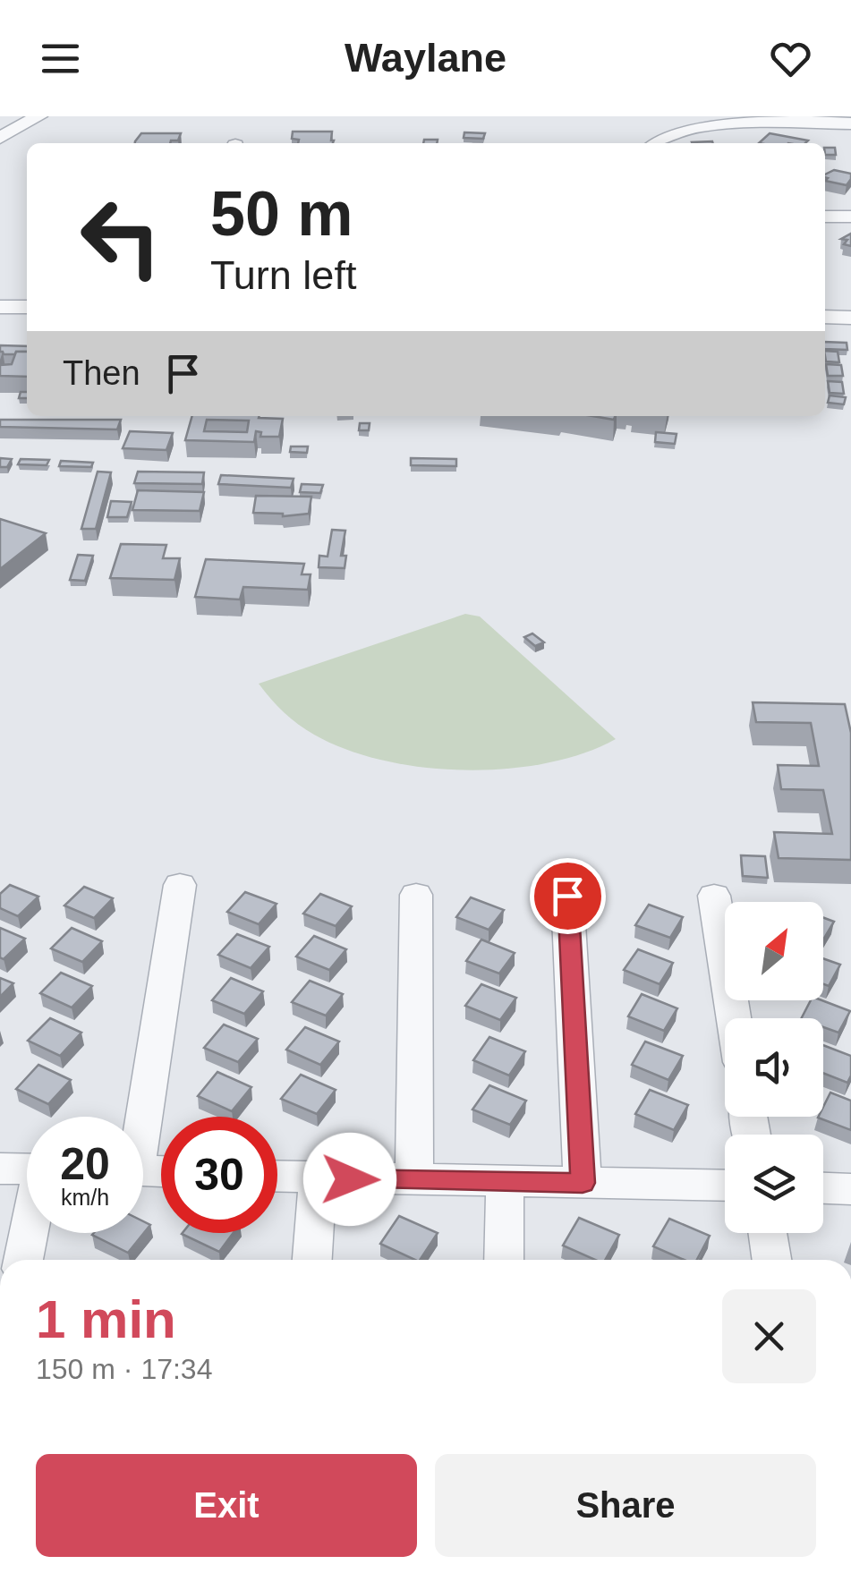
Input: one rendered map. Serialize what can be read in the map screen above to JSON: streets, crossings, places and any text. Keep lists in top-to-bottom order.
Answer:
{
  "north": "top right",
  "page": {
    "header": "Waylane",
    "turn": ["50 m", "Turn left"],
    "then": "Then",
    "speed": "20 km/h",
    "limit": "30",
    "heading": ["1 min", "150 m · 17:34"],
    "buttons": ["Exit", "Share"]
  }
}
